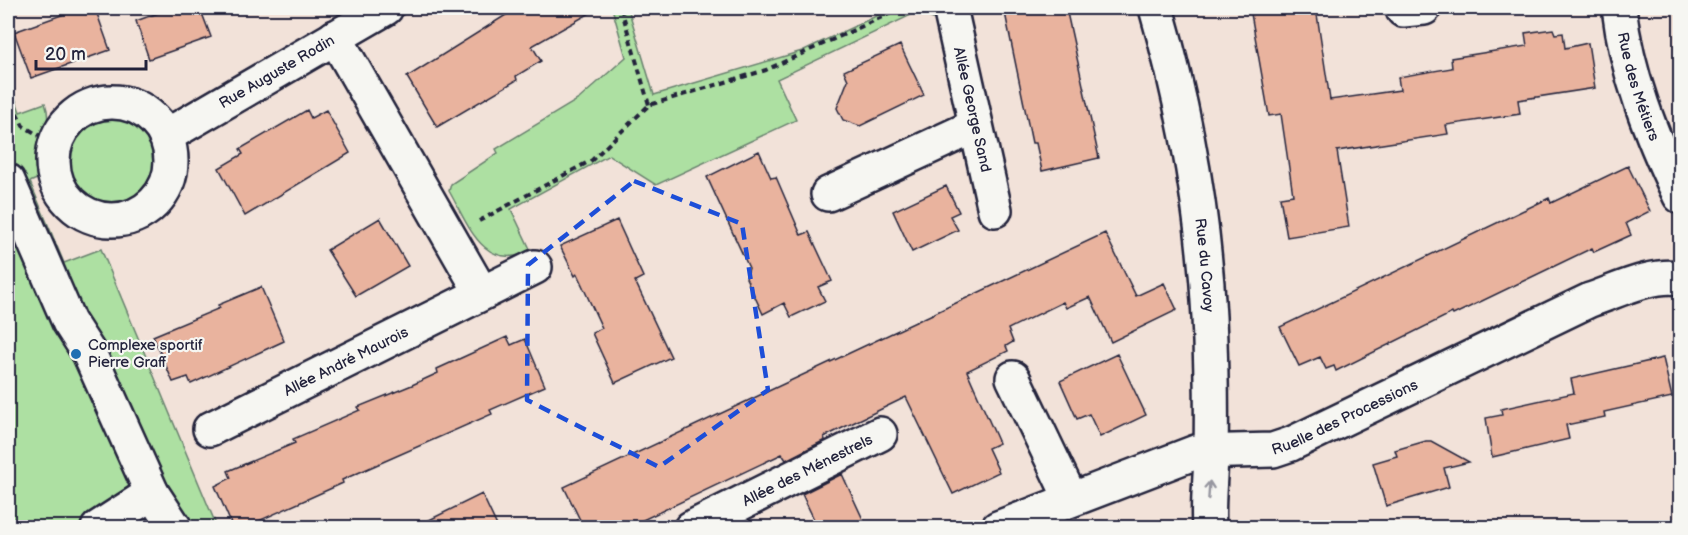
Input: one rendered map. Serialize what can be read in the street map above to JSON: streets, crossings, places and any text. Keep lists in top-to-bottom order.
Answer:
{
  "streets": {
    "street": [
      "Rue Auguste Rodin",
      "Rue des Métiers",
      "Allée George Sand",
      "Rue du Cavoy",
      "Allée André Maurois",
      "Ruelle des Processions",
      "Allée des Ménestrels"
    ]
  },
  "crossings": [
    ["Rue du Cavoy", "Ruelle des Processions"]
  ],
  "places": ["Complexe sportif Pierre Graff"],
  "scale_bar": "20 m"
}
